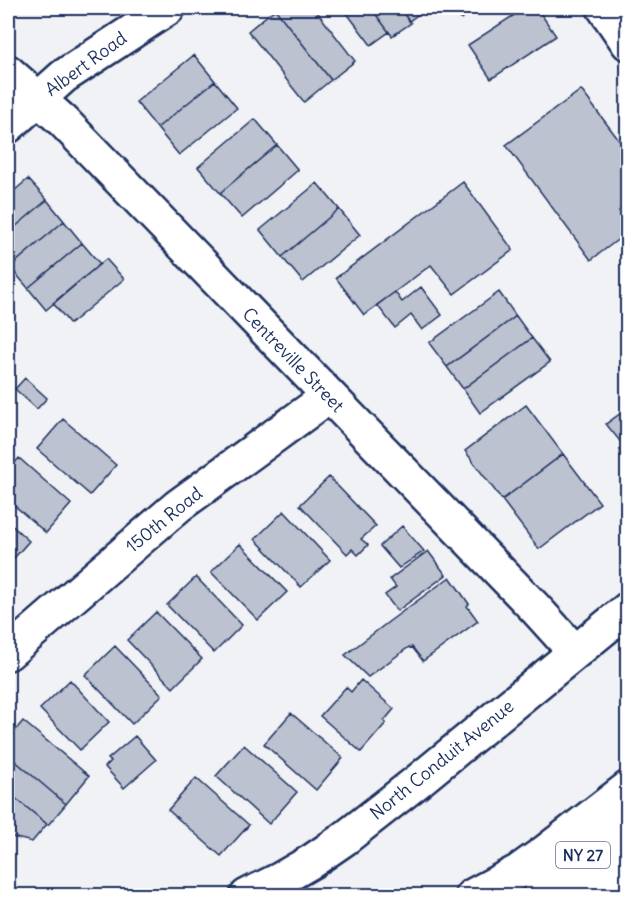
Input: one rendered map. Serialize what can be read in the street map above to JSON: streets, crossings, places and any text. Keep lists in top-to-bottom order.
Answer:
{
  "streets": {
    "main road": [
      "Albert Road",
      "Centreville Street",
      "150th Road",
      "North Conduit Avenue",
      "NY 27"
    ]
  },
  "crossings": [
    ["Albert Road", "Centreville Street"],
    ["Centreville Street", "150th Road"],
    ["Centreville Street", "North Conduit Avenue"]
  ]
}
